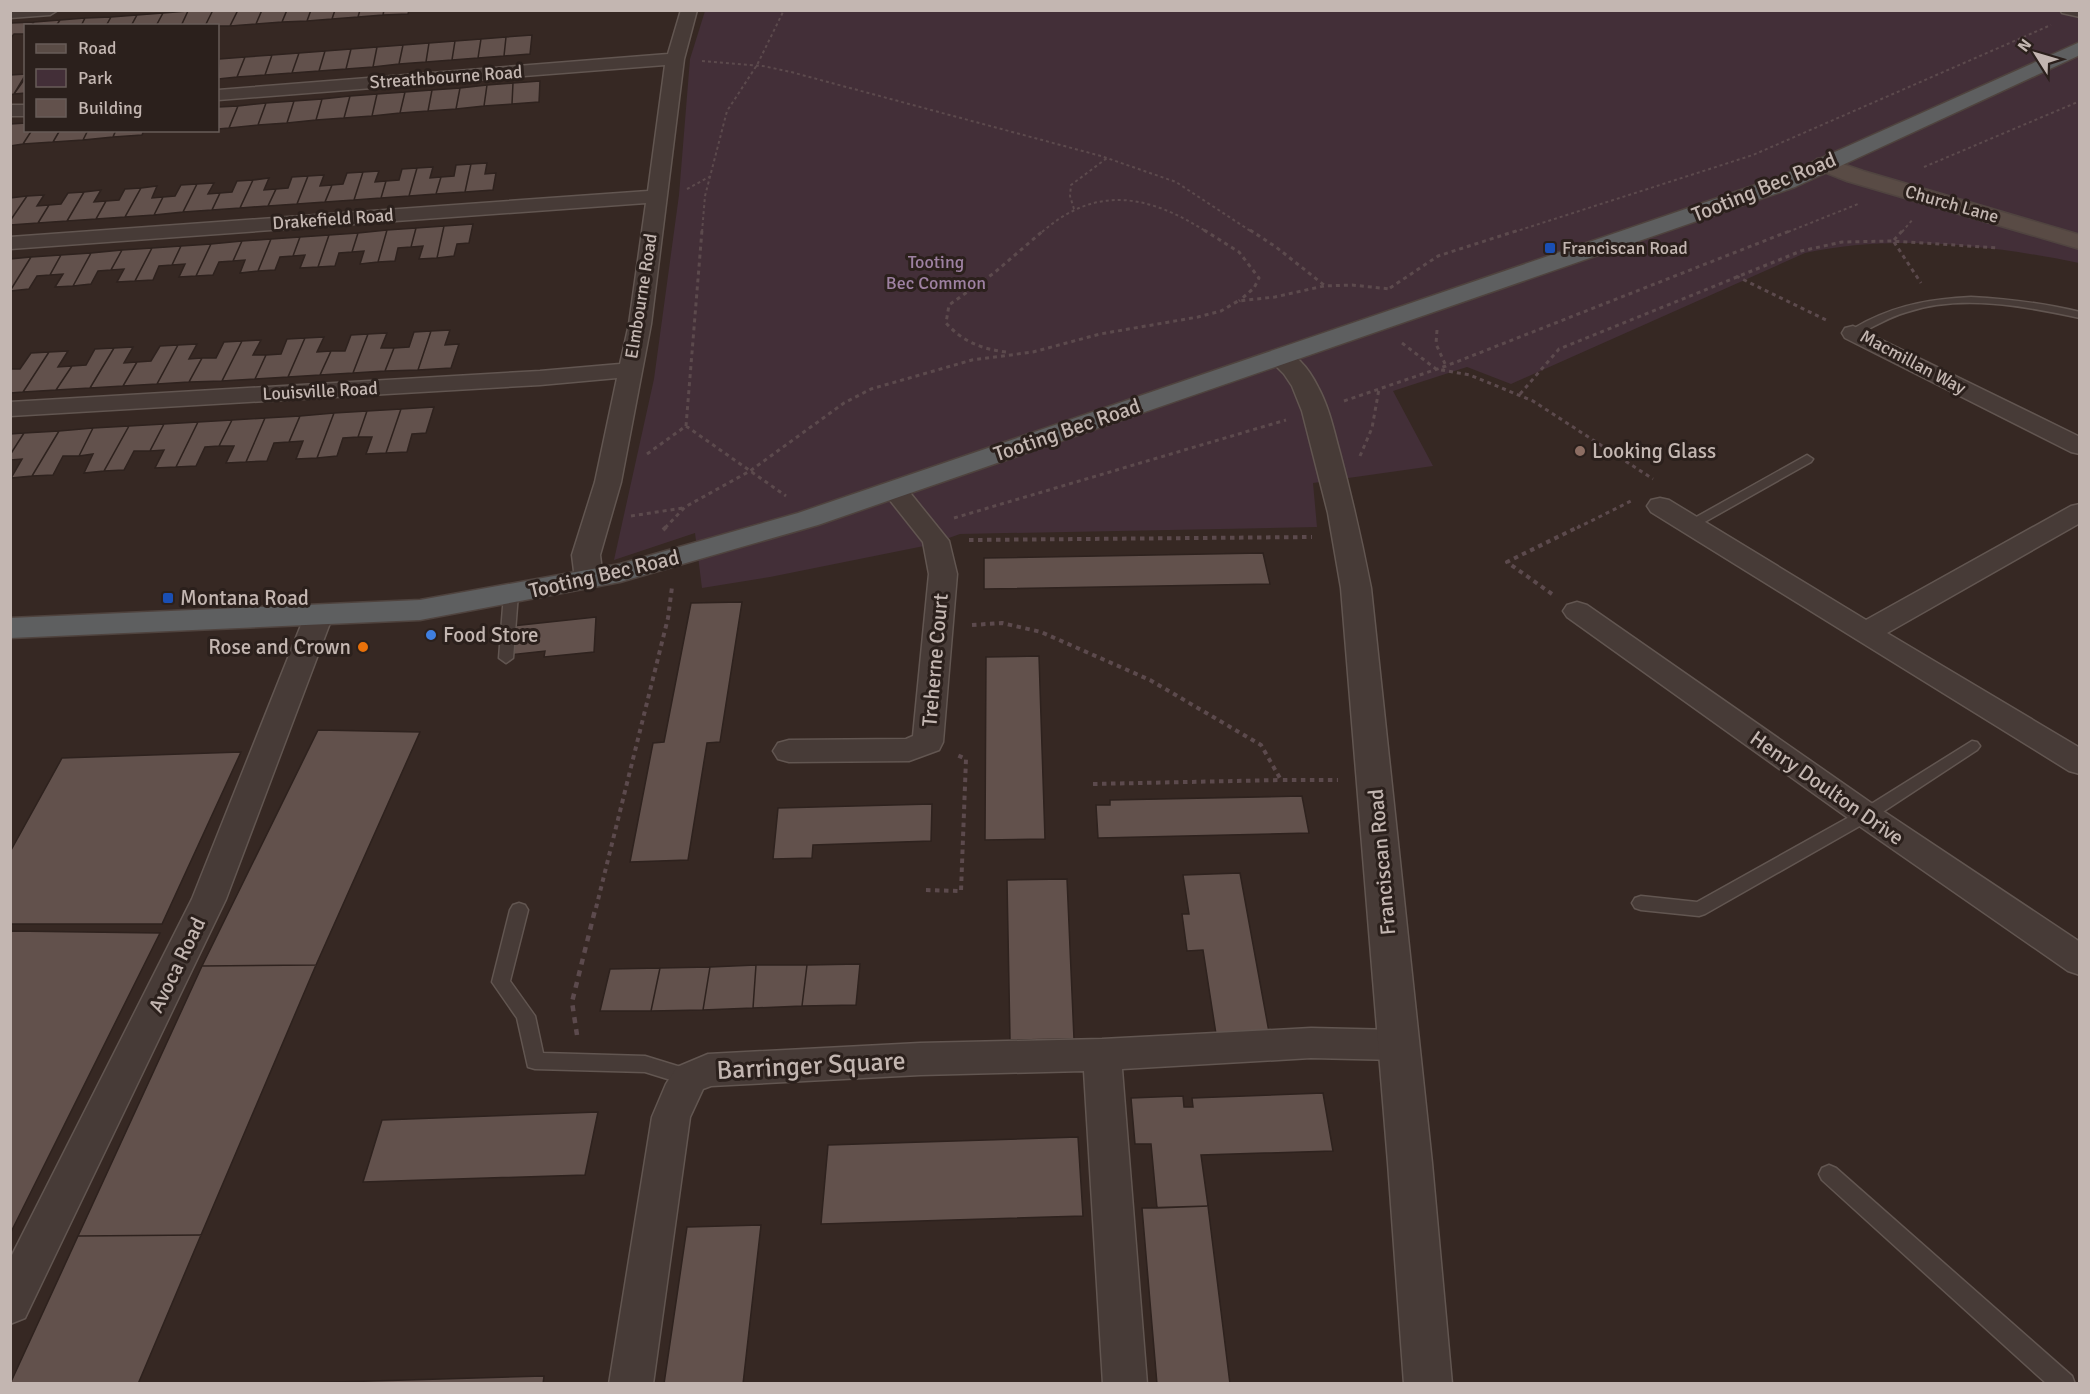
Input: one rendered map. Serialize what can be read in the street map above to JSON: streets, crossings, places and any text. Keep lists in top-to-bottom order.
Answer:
{
  "streets": {
    "highway": ["Tooting Bec Road"],
    "main road": ["Church Lane"],
    "street": [
      "Streathbourne Road",
      "Drakefield Road",
      "Elmbourne Road",
      "Macmillan Way",
      "Louisville Road",
      "Treherne Court",
      "Henry Doulton Drive",
      "Franciscan Road",
      "Avoca Road",
      "Barringer Square"
    ]
  },
  "crossings": [
    ["Streathbourne Road", "Elmbourne Road"],
    ["Tooting Bec Road", "Church Lane"],
    ["Tooting Bec Road", "Elmbourne Road"],
    ["Tooting Bec Road", "Treherne Court"],
    ["Tooting Bec Road", "Franciscan Road"],
    ["Tooting Bec Road", "Avoca Road"],
    ["Drakefield Road", "Elmbourne Road"],
    ["Elmbourne Road", "Louisville Road"],
    ["Franciscan Road", "Barringer Square"]
  ],
  "parks": ["Tooting Bec Common"],
  "places": {
    "transit": ["Franciscan Road", "Montana Road"],
    "other": ["Looking Glass", "Food Store", "Rose and Crown"]
  },
  "legend": ["Road", "Park", "Building"],
  "north": "top left"
}
